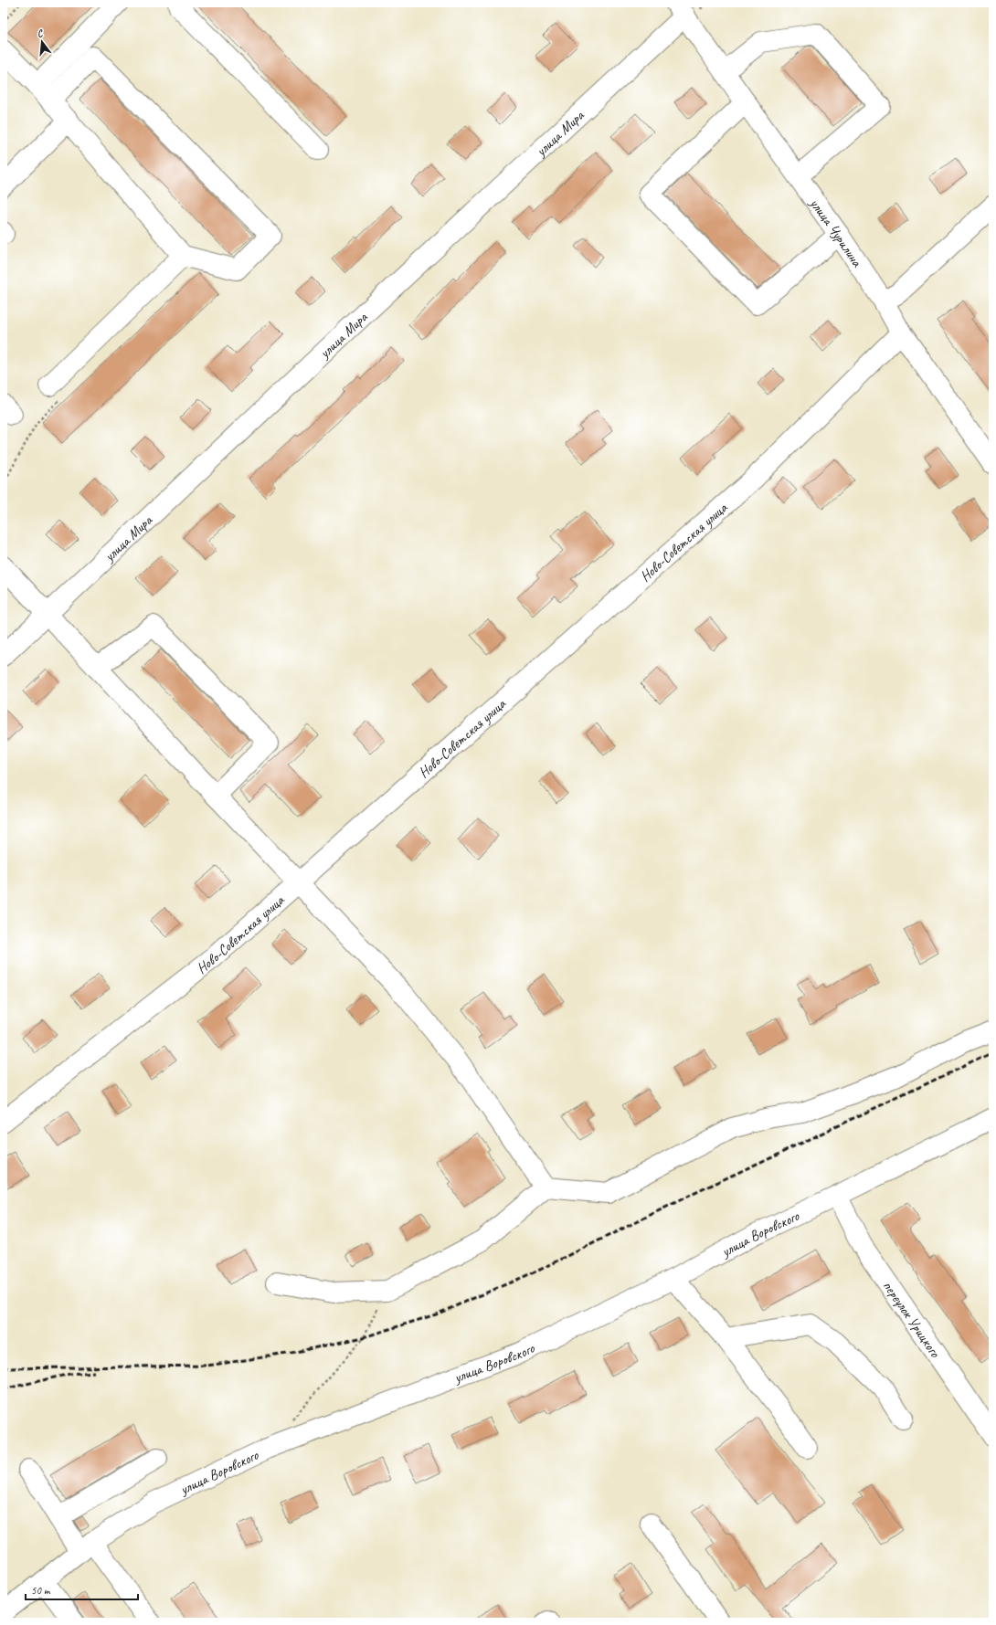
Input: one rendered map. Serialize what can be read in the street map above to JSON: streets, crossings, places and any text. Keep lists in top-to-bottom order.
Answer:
{
  "streets": {
    "street": [
      "улица Мира",
      "улица Чурилина",
      "Ново-Советская улица",
      "улица Воровского",
      "переулок Урицкого"
    ]
  },
  "crossings": [
    ["улица Мира", "улица Чурилина"],
    ["улица Чурилина", "Ново-Советская улица"],
    ["улица Воровского", "переулок Урицкого"]
  ],
  "scale_bar": "50 m",
  "north": "top"
}
